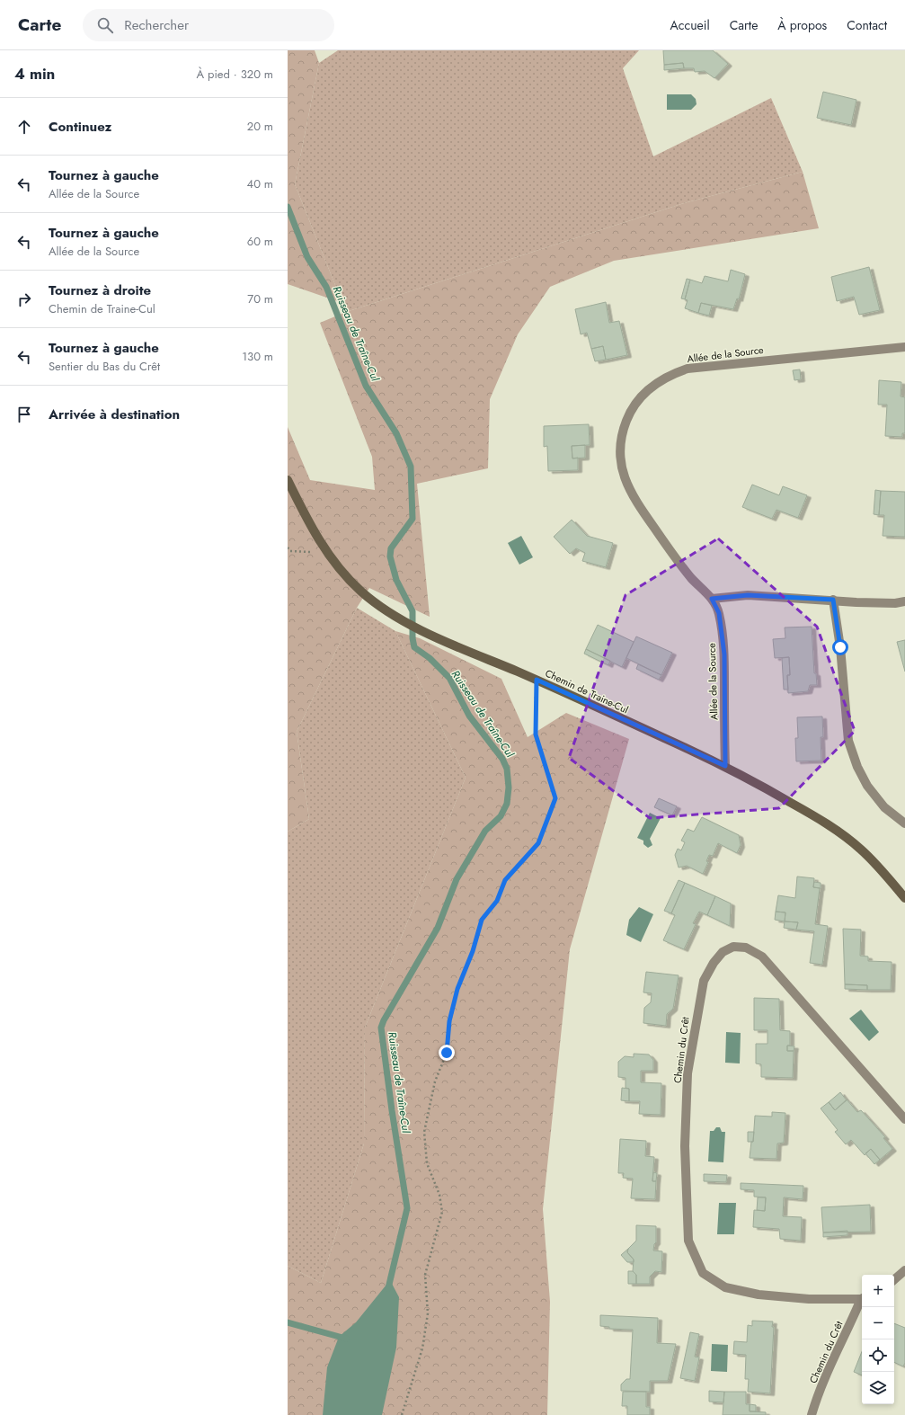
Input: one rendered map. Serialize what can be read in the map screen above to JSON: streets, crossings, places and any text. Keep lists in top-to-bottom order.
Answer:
{
  "streets": {
    "street": ["Allée de la Source", "Chemin de Traine-Cul", "Chemin du Crêt"]
  },
  "crossings": [
    ["Allée de la Source", "Chemin de Traine-Cul"]
  ],
  "water": ["Ruisseau de Traîne-Cul"],
  "page": {
    "header": "Carte",
    "search": "Rechercher",
    "nav": [
      "Accueil",
      "Carte",
      "À propos",
      "Contact"
    ],
    "heading": ["4 min", "À pied · 320 m"],
    "list": [
      ["Continuez", "20 m"],
      ["Tournez à gauche", "Allée de la Source", "40 m"],
      ["Tournez à gauche", "Allée de la Source", "60 m"],
      ["Tournez à droite", "Chemin de Traine-Cul", "70 m"],
      ["Tournez à gauche", "Sentier du Bas du Crêt", "130 m"],
      "Arrivée à destination"
    ],
    "map_buttons": ["+", "−"]
  }
}
